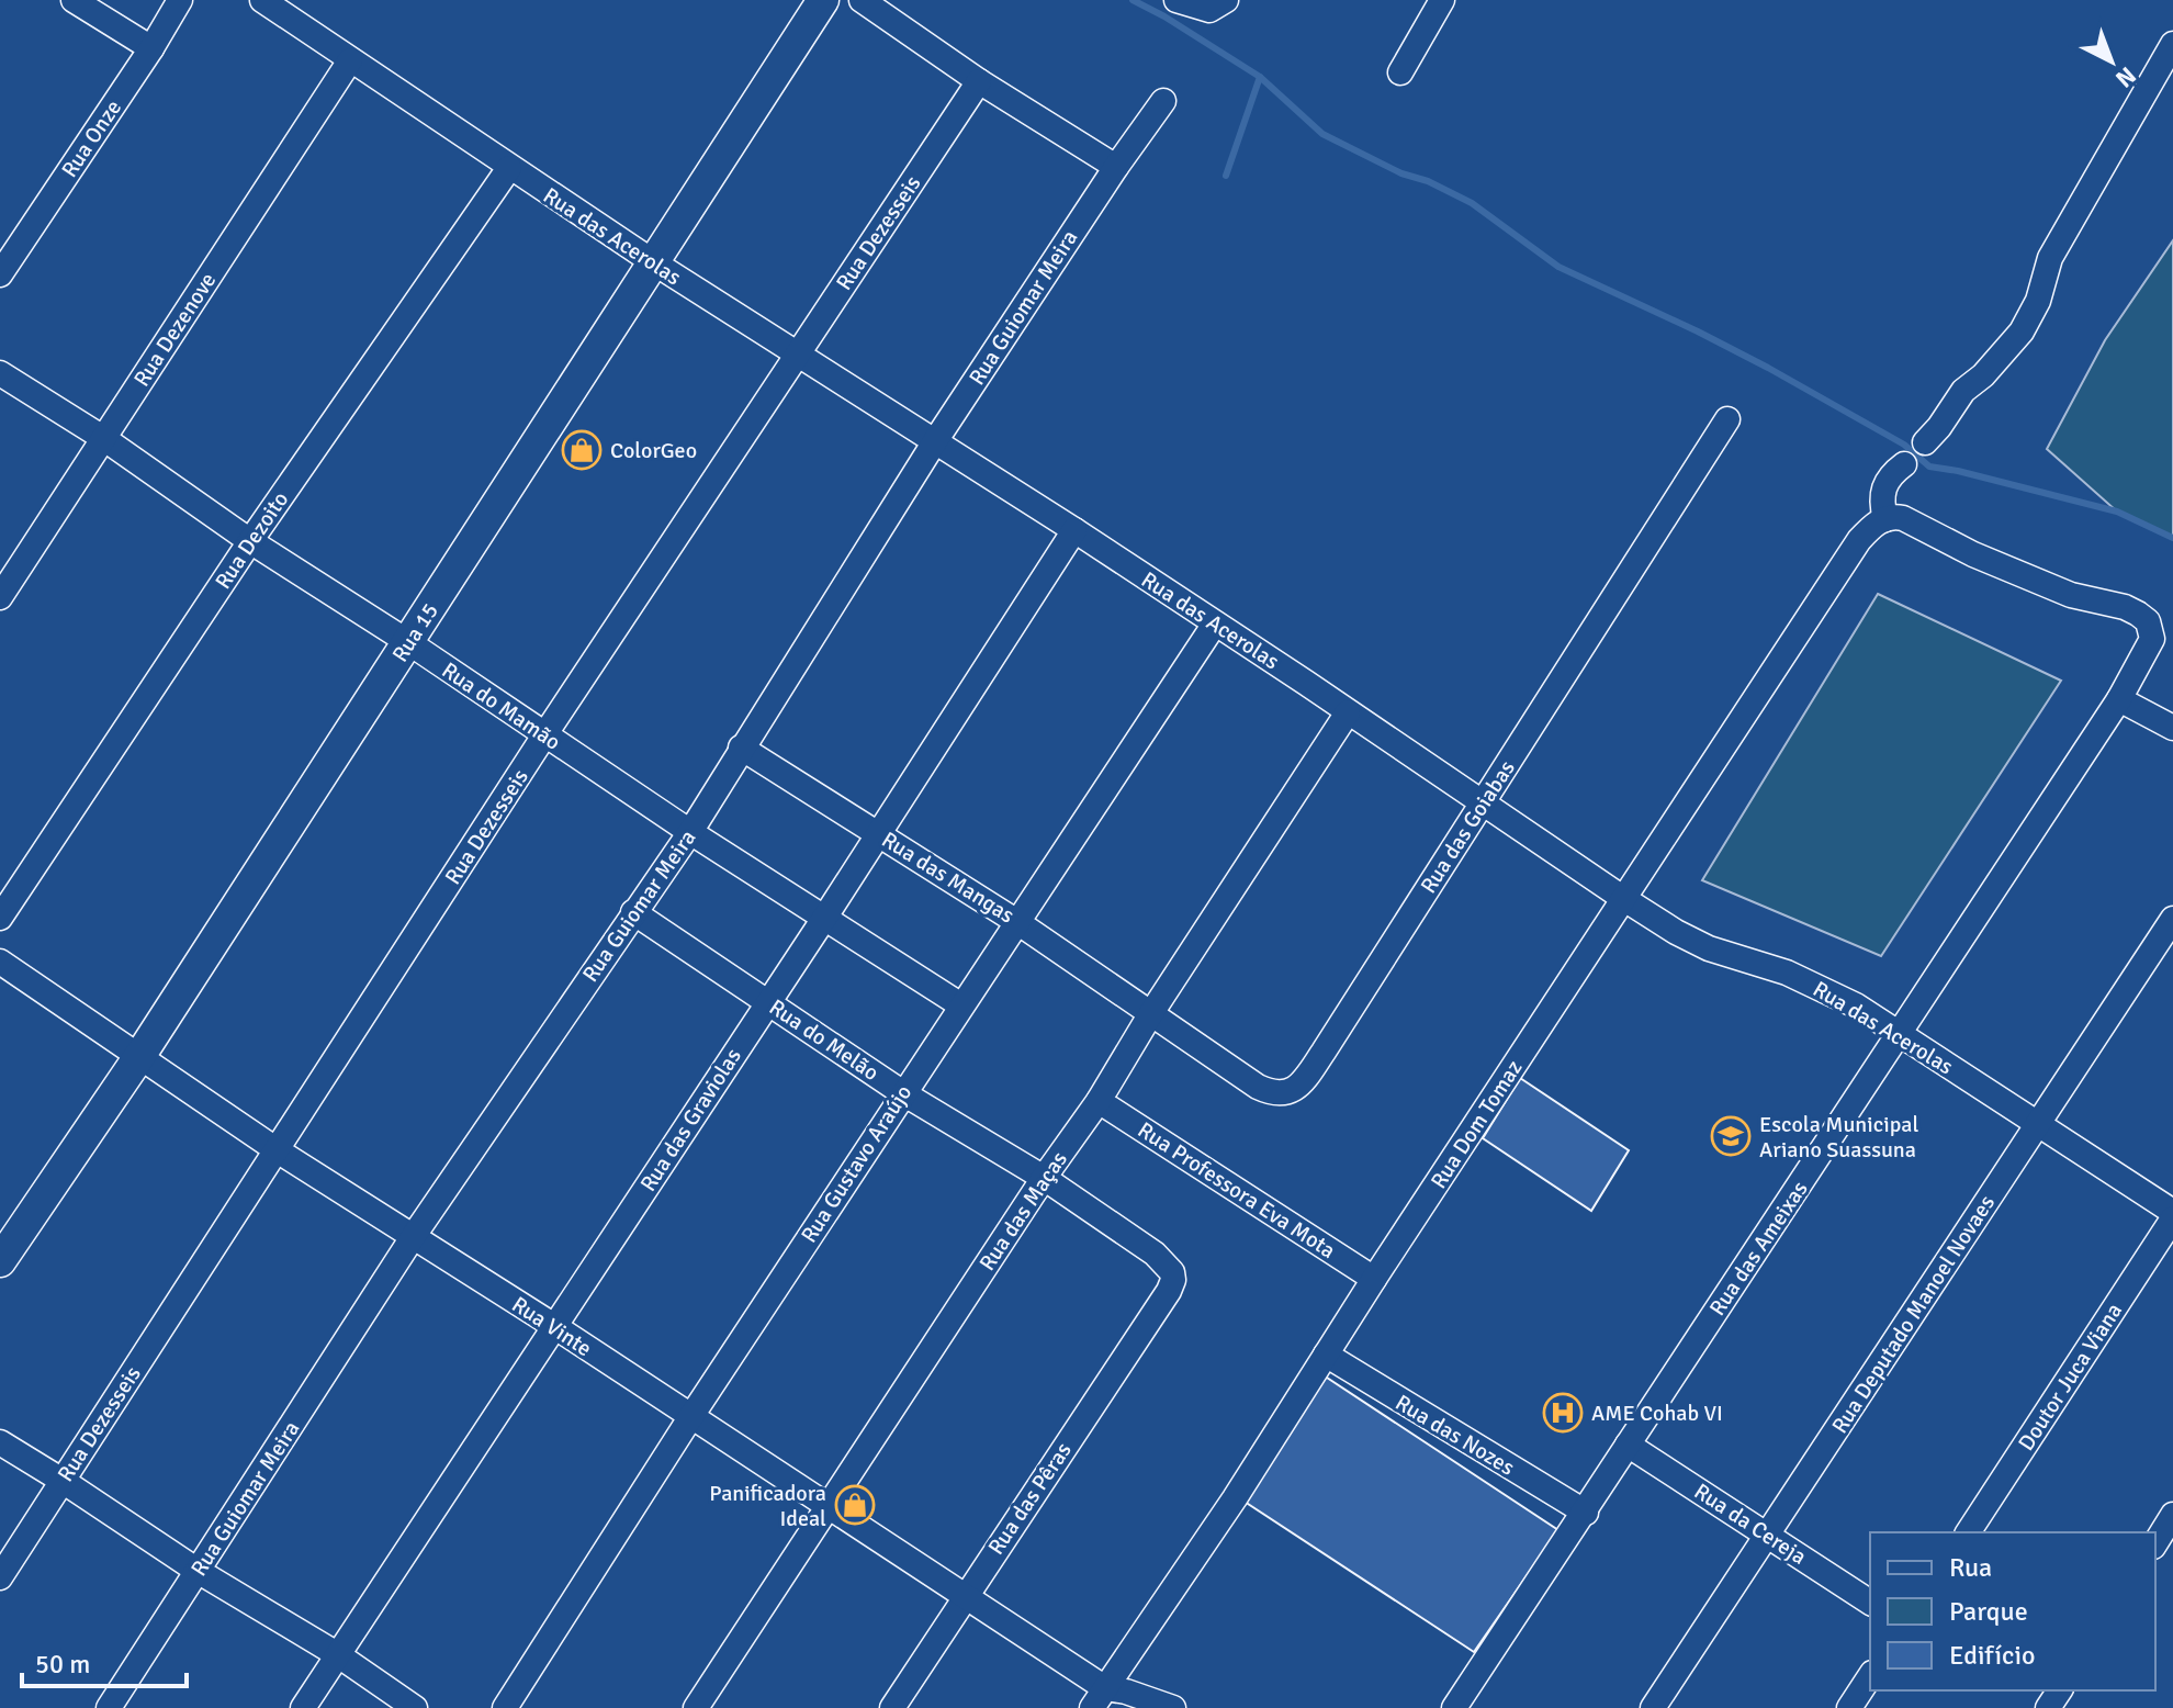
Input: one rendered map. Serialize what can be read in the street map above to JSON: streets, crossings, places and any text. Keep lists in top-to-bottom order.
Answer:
{
  "streets": {
    "main road": ["Rua 15"],
    "street": [
      "Rua Onze",
      "Rua Dezesseis",
      "Rua das Acerolas",
      "Rua Guiomar Meira",
      "Rua Dezenove",
      "Rua Dezoito",
      "Rua do Mamão",
      "Rua das Goiabas",
      "Rua das Mangas",
      "Rua do Melão",
      "Rua das Graviolas",
      "Rua Dom Tomaz",
      "Rua Gustavo Araújo",
      "Rua Professora Eva Mota",
      "Rua das Maças",
      "Rua das Ameixas",
      "Rua Deputado Manoel Novaes",
      "Rua Vinte",
      "Doutor Juca Viana",
      "Rua das Nozes",
      "Rua das Pêras",
      "Rua da Cereja"
    ]
  },
  "crossings": [
    ["Rua Dezesseis", "Rua das Acerolas"],
    ["Rua Dezesseis", "Rua do Mamão"],
    ["Rua Dezesseis", "Rua Vinte"],
    ["Rua das Acerolas", "Rua Guiomar Meira"],
    ["Rua das Acerolas", "Rua Dezenove"],
    ["Rua das Acerolas", "Rua Dezoito"],
    ["Rua das Acerolas", "Rua 15"],
    ["Rua das Acerolas", "Rua das Goiabas"],
    ["Rua das Acerolas", "Rua das Graviolas"],
    ["Rua das Acerolas", "Rua Dom Tomaz"],
    ["Rua das Acerolas", "Rua Gustavo Araújo"],
    ["Rua das Acerolas", "Rua das Maças"],
    ["Rua das Acerolas", "Rua das Ameixas"],
    ["Rua das Acerolas", "Rua Deputado Manoel Novaes"],
    ["Rua das Acerolas", "Doutor Juca Viana"],
    ["Rua Guiomar Meira", "Rua do Mamão"],
    ["Rua Guiomar Meira", "Rua das Mangas"],
    ["Rua Guiomar Meira", "Rua do Melão"],
    ["Rua Guiomar Meira", "Rua Vinte"],
    ["Rua Dezenove", "Rua do Mamão"],
    ["Rua Dezoito", "Rua do Mamão"],
    ["Rua 15", "Rua do Mamão"],
    ["Rua 15", "Rua Vinte"],
    ["Rua do Mamão", "Rua das Graviolas"],
    ["Rua do Mamão", "Rua Gustavo Araújo"],
    ["Rua das Goiabas", "Rua das Mangas"],
    ["Rua das Goiabas", "Rua das Maças"],
    ["Rua das Mangas", "Rua das Graviolas"],
    ["Rua das Mangas", "Rua Gustavo Araújo"],
    ["Rua das Mangas", "Rua das Maças"],
    ["Rua do Melão", "Rua das Graviolas"],
    ["Rua do Melão", "Rua Gustavo Araújo"],
    ["Rua do Melão", "Rua das Maças"],
    ["Rua do Melão", "Rua das Pêras"],
    ["Rua das Graviolas", "Rua Vinte"],
    ["Rua Dom Tomaz", "Rua Professora Eva Mota"],
    ["Rua Dom Tomaz", "Rua das Ameixas"],
    ["Rua Dom Tomaz", "Rua Vinte"],
    ["Rua Dom Tomaz", "Rua das Nozes"],
    ["Rua Gustavo Araújo", "Rua Vinte"],
    ["Rua Professora Eva Mota", "Rua das Maças"],
    ["Rua das Maças", "Rua Vinte"],
    ["Rua das Ameixas", "Rua das Nozes"],
    ["Rua das Ameixas", "Rua da Cereja"],
    ["Rua Deputado Manoel Novaes", "Rua da Cereja"],
    ["Rua Vinte", "Rua das Pêras"]
  ],
  "places": {
    "shop": ["ColorGeo", "Panificadora Ideal"],
    "school or university": ["Escola Municipal Ariano Suassuna"],
    "hospital": ["AME Cohab VI"]
  },
  "legend": ["Rua", "Parque", "Edifício"],
  "scale_bar": "50 m",
  "north": "bottom right"
}
